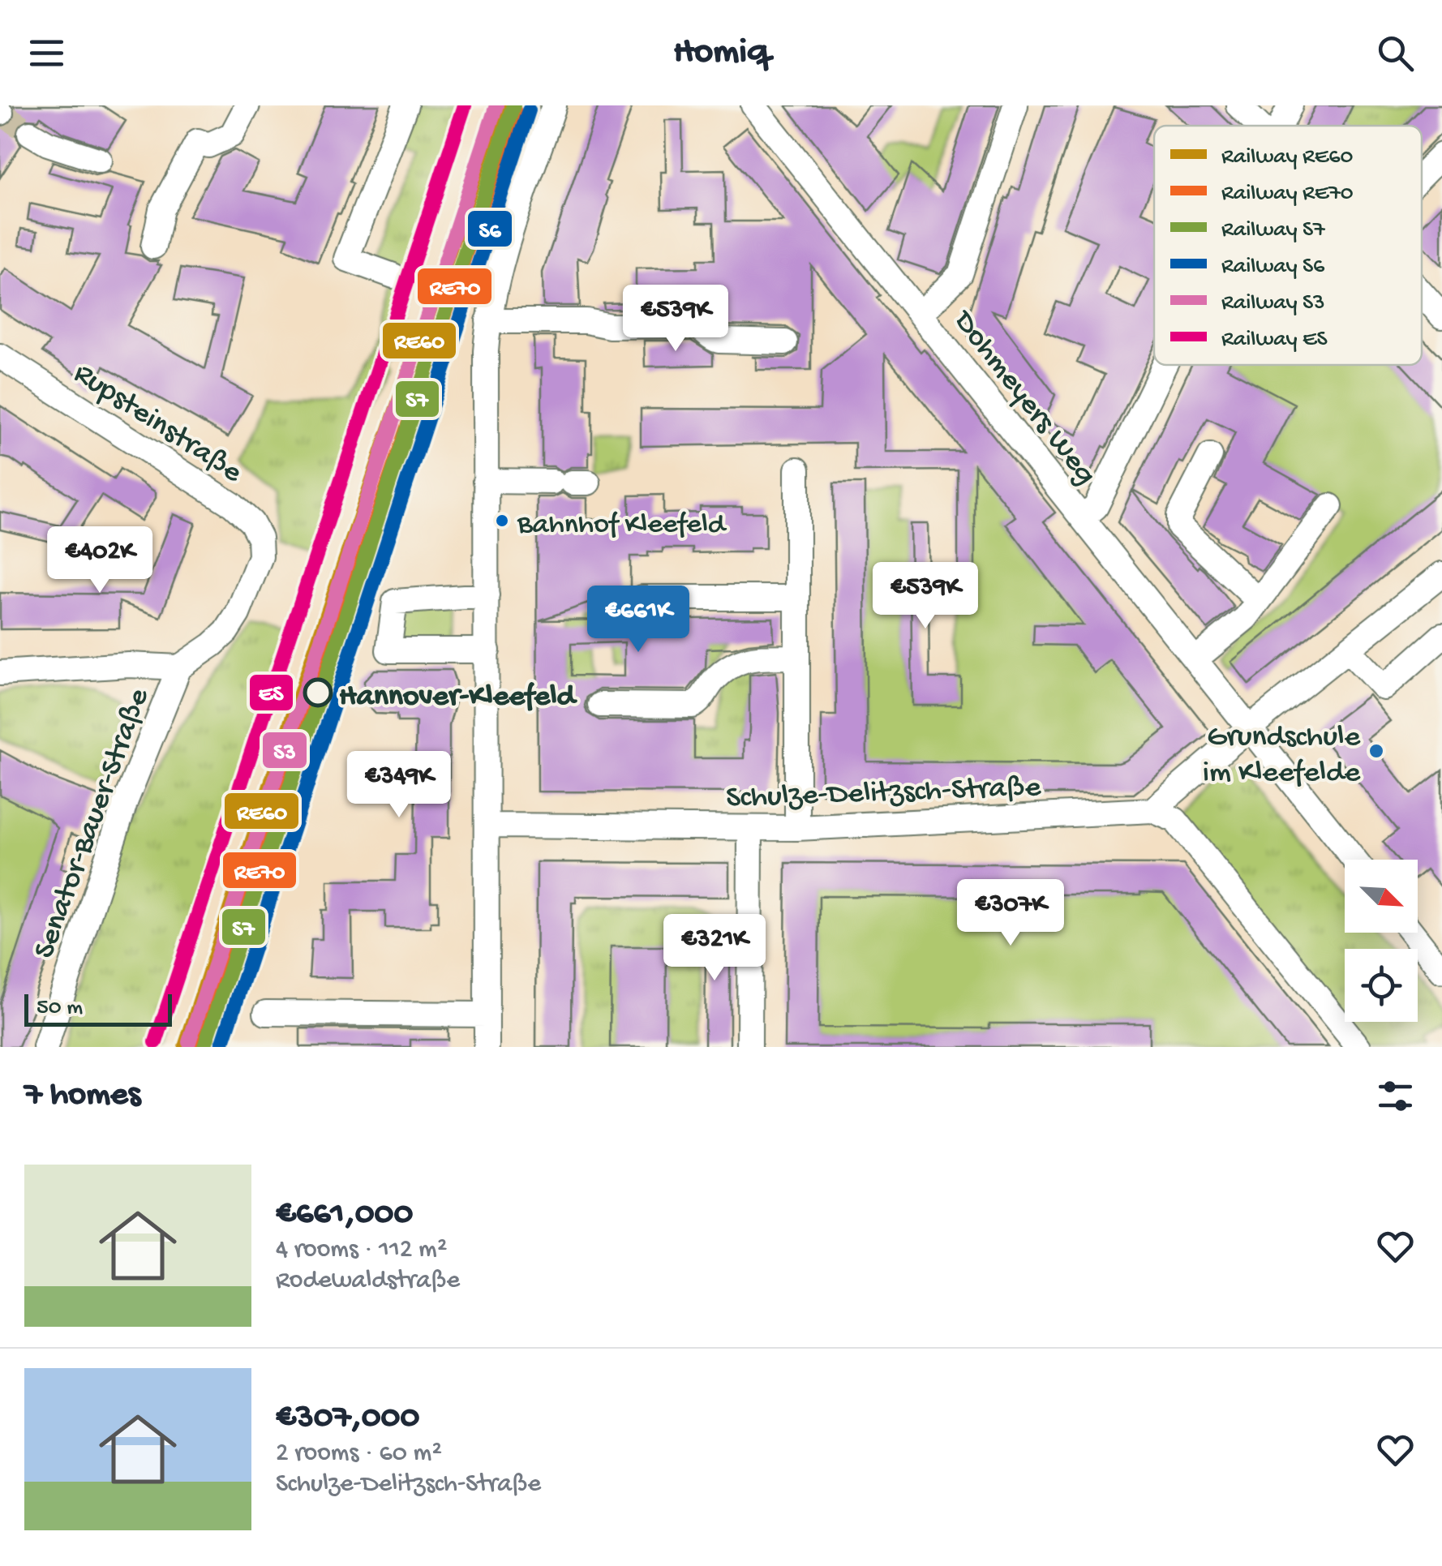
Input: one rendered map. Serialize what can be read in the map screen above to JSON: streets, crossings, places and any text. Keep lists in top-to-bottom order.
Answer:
{
  "streets": {
    "street": [
      "Dohmeyers Weg",
      "Rupsteinstraße",
      "Schulze-Delitzsch-Straße",
      "Senator-Bauer-Straße"
    ]
  },
  "crossings": [
    ["Rupsteinstraße", "Senator-Bauer-Straße"]
  ],
  "places": ["Bahnhof Kleefeld", "Hannover-Kleefeld", "Grundschule im Kleefelde"],
  "lines": [
    "rail line RE60",
    "rail line S7",
    "rail line S3",
    "rail line ES",
    "rail line RE70",
    "rail line S6"
  ],
  "legend": [
    "Railway RE60",
    "Railway RE70",
    "Railway S7",
    "Railway S6",
    "Railway S3",
    "Railway ES"
  ],
  "scale_bar": "50 m",
  "north": "bottom right",
  "page": {
    "header": "Homiq",
    "price": [
      "€539K",
      "€402K",
      "€539K",
      "€661K",
      "€349K",
      "€307K",
      "€321K"
    ],
    "scale": "50 m",
    "heading": "7 homes",
    "list": [
      {
        "name": "€661,000",
        "note": "4 rooms · 112 m² · Rodewaldstraße"
      },
      {
        "name": "€307,000",
        "note": "2 rooms · 60 m² · Schulze-Delitzsch-Straße"
      }
    ]
  }
}
